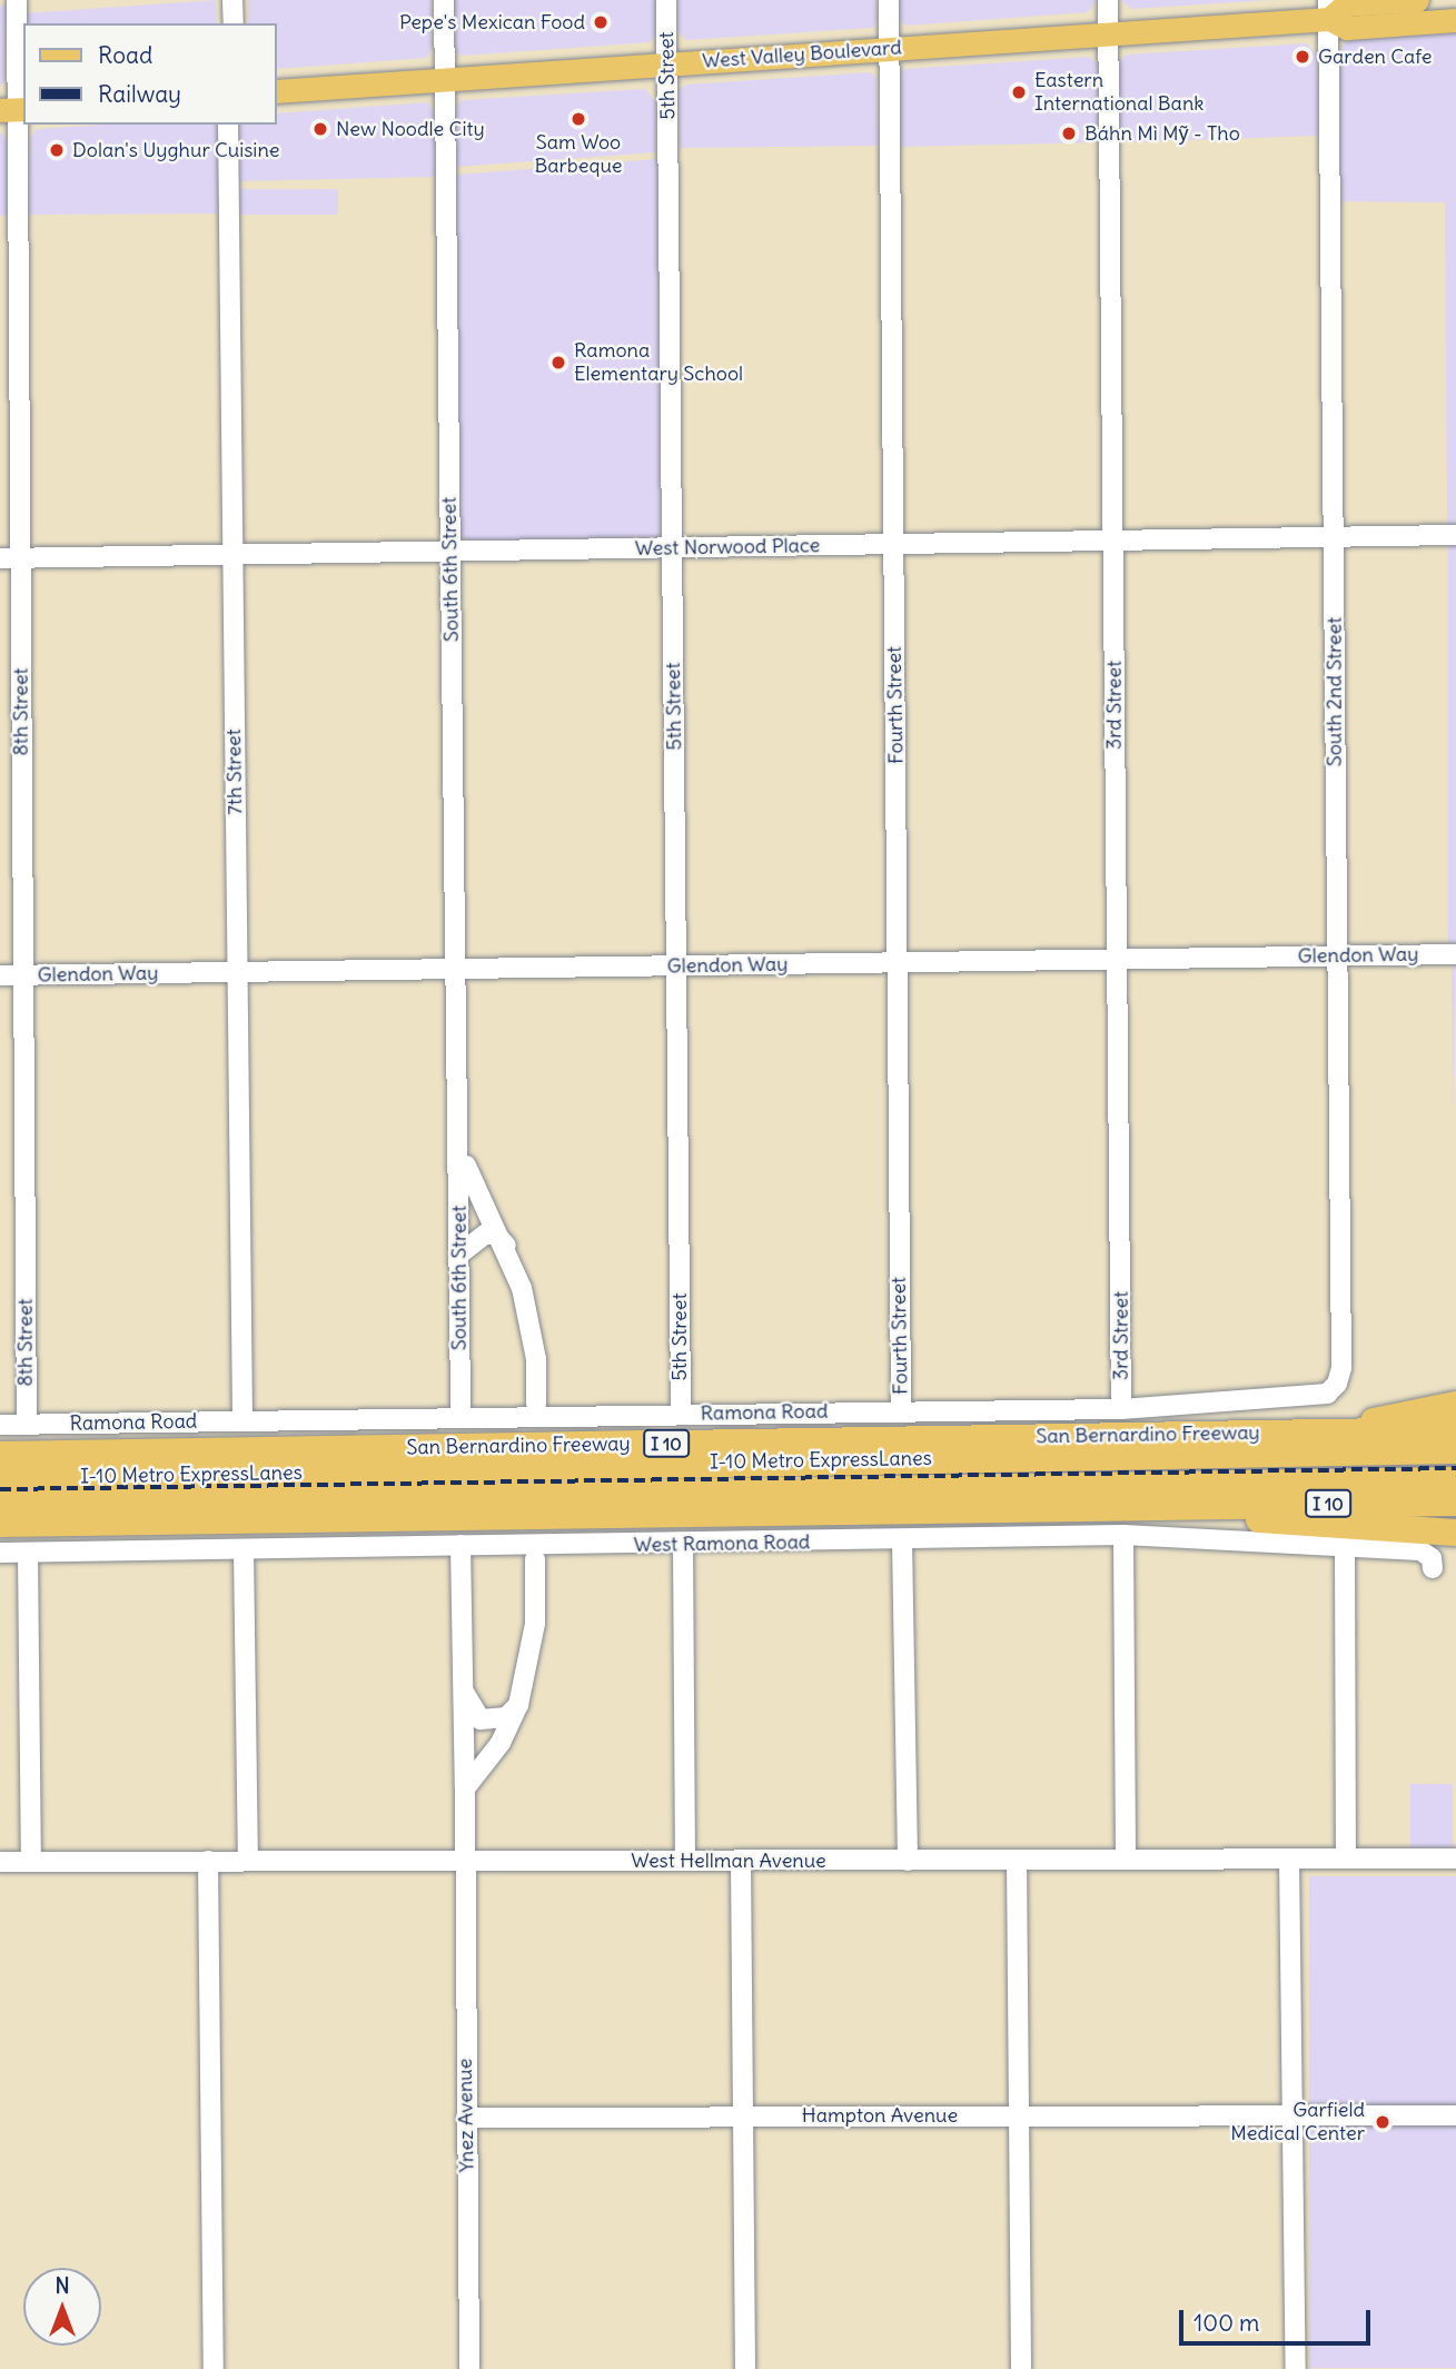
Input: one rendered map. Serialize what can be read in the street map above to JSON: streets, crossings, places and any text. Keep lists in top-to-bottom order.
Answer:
{
  "streets": {
    "highway": ["San Bernardino Freeway", "I 10", "I-10 Metro ExpressLanes"],
    "main road": ["West Valley Boulevard"],
    "street": [
      "5th Street",
      "West Norwood Place",
      "South 6th Street",
      "South 2nd Street",
      "Fourth Street",
      "3rd Street",
      "8th Street",
      "7th Street",
      "Glendon Way",
      "Ramona Road",
      "West Ramona Road",
      "West Hellman Avenue",
      "Ynez Avenue",
      "Hampton Avenue"
    ]
  },
  "crossings": [
    ["West Valley Boulevard", "5th Street"],
    ["West Valley Boulevard", "South 6th Street"],
    ["West Valley Boulevard", "South 2nd Street"],
    ["West Valley Boulevard", "Fourth Street"],
    ["West Valley Boulevard", "3rd Street"],
    ["5th Street", "West Norwood Place"],
    ["5th Street", "Glendon Way"],
    ["5th Street", "Ramona Road"],
    ["West Norwood Place", "South 6th Street"],
    ["West Norwood Place", "South 2nd Street"],
    ["West Norwood Place", "Fourth Street"],
    ["West Norwood Place", "3rd Street"],
    ["West Norwood Place", "8th Street"],
    ["West Norwood Place", "7th Street"],
    ["South 6th Street", "Glendon Way"],
    ["South 6th Street", "Ramona Road"],
    ["South 2nd Street", "Glendon Way"],
    ["South 2nd Street", "Ramona Road"],
    ["Fourth Street", "Glendon Way"],
    ["Fourth Street", "Ramona Road"],
    ["3rd Street", "Glendon Way"],
    ["3rd Street", "Ramona Road"],
    ["8th Street", "Glendon Way"],
    ["8th Street", "Ramona Road"],
    ["7th Street", "Glendon Way"],
    ["7th Street", "Ramona Road"],
    ["West Hellman Avenue", "Ynez Avenue"],
    ["Ynez Avenue", "Hampton Avenue"]
  ],
  "places": [
    "Pepe's Mexican Food",
    "Garden Cafe",
    "Eastern International Bank",
    "Sam Woo Barbeque",
    "New Noodle City",
    "Báhn Mì Mỹ - Tho",
    "Dolan's Uyghur Cuisine",
    "Ramona Elementary School",
    "Garfield Medical Center"
  ],
  "legend": ["Road", "Railway"],
  "scale_bar": "100 m",
  "north": "top"
}
